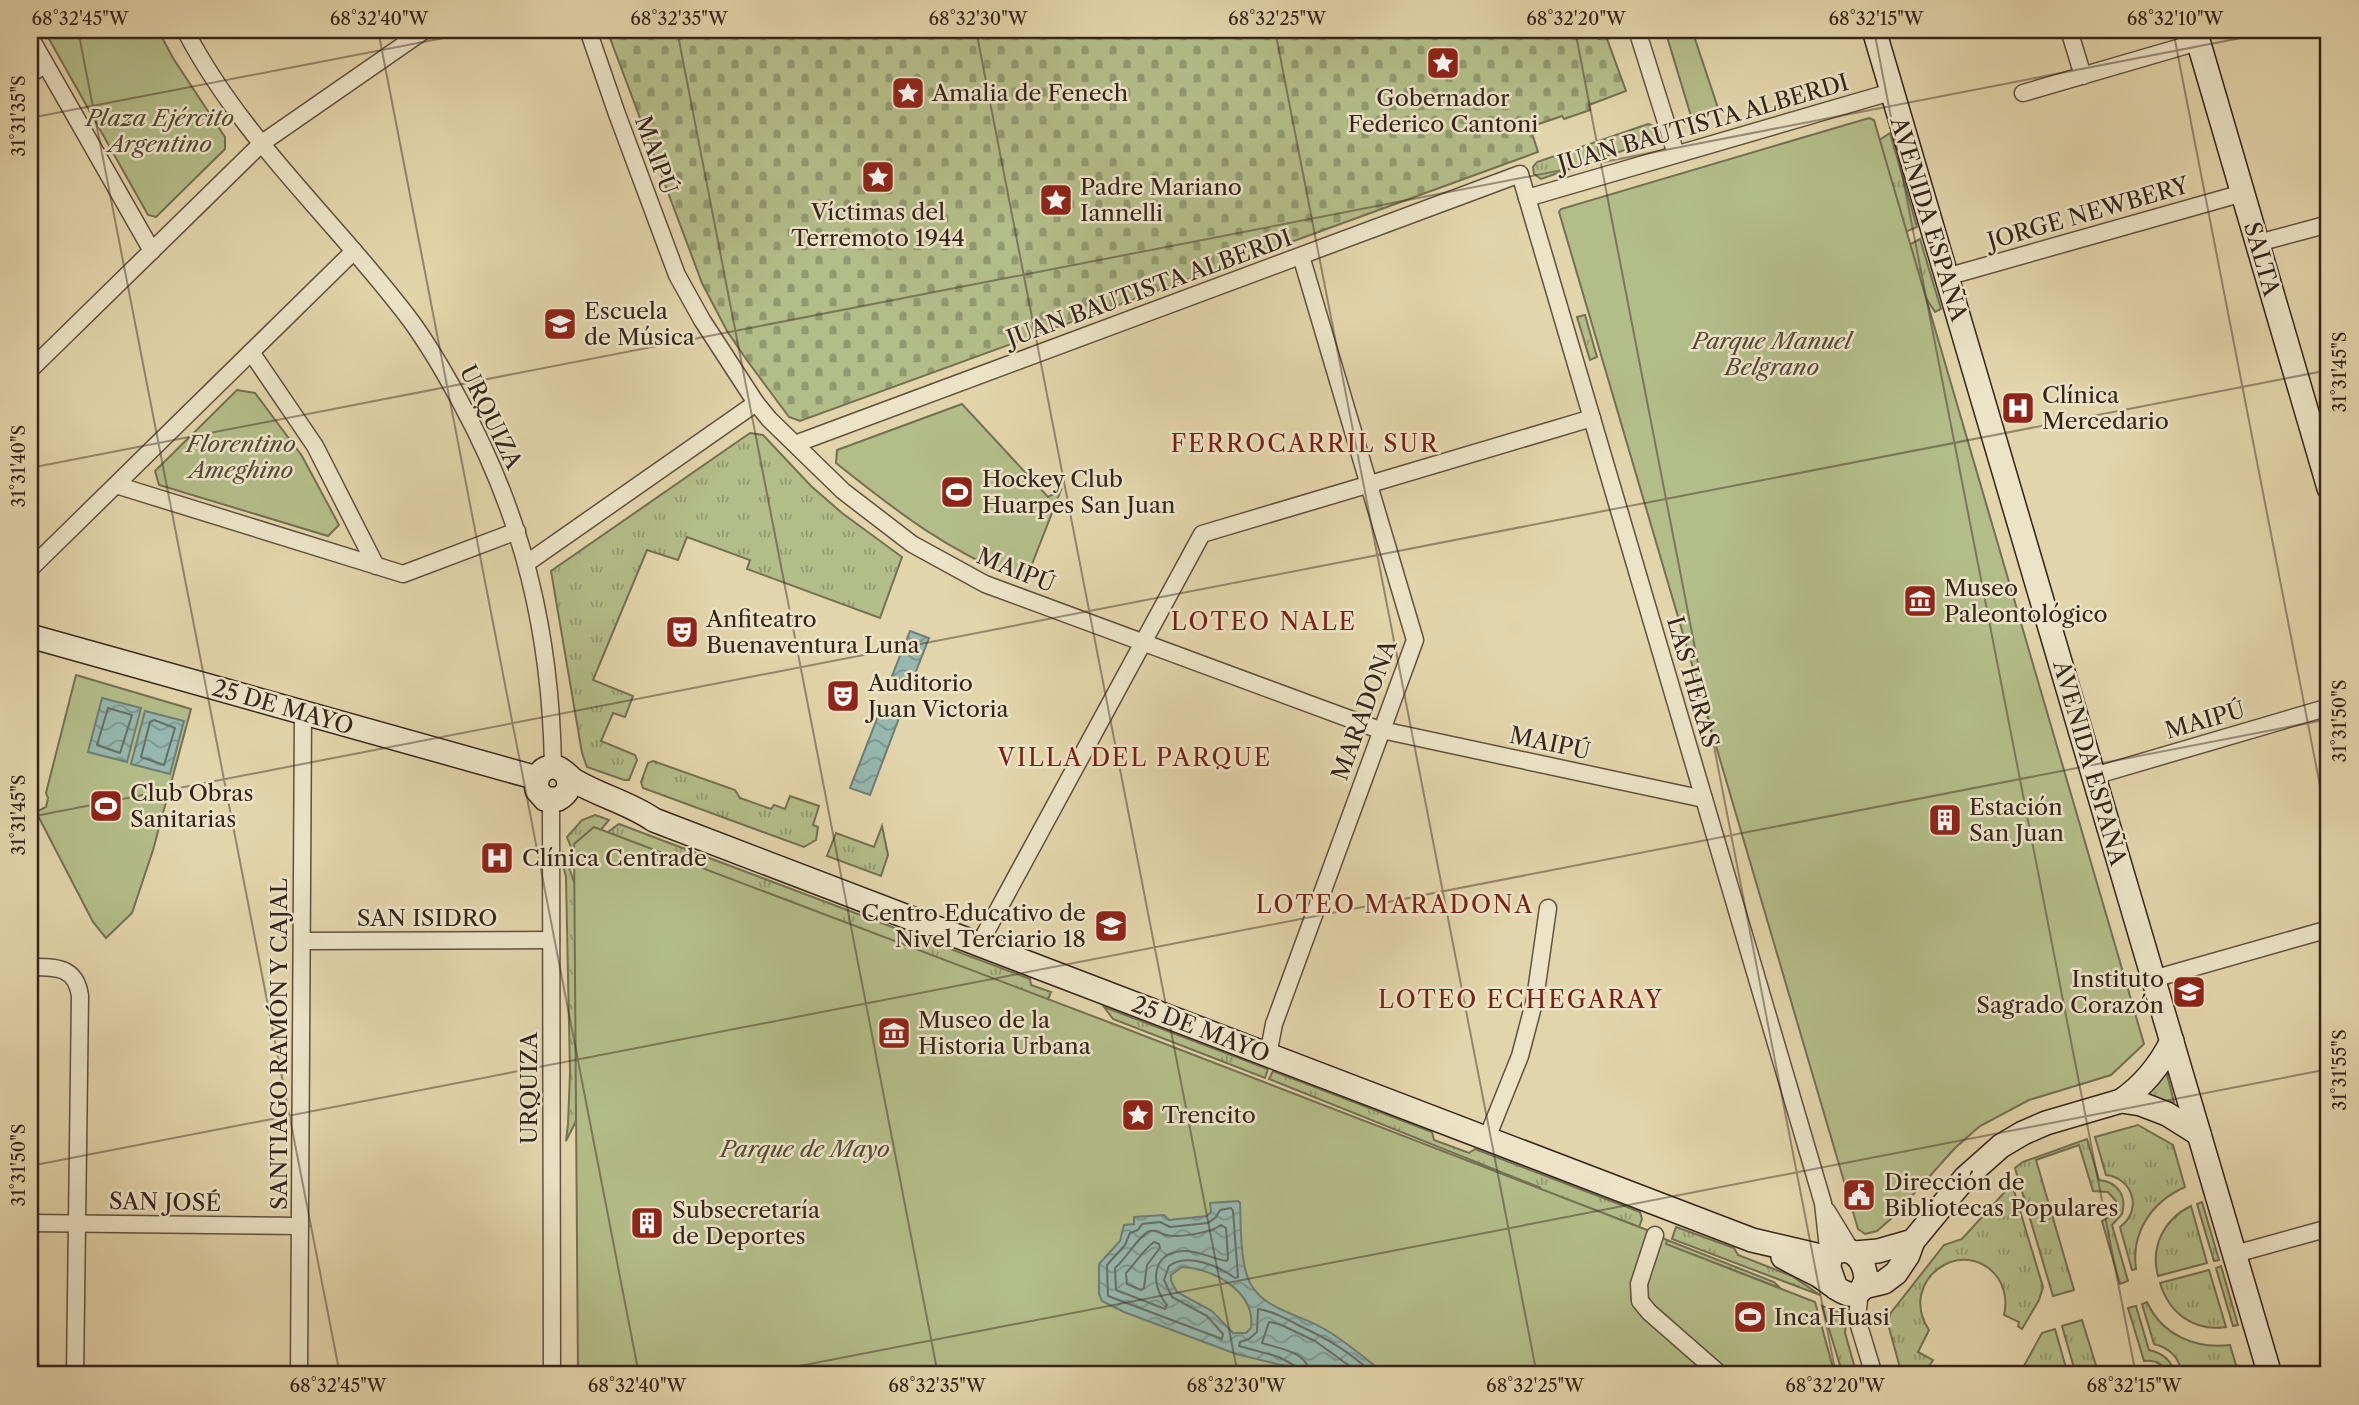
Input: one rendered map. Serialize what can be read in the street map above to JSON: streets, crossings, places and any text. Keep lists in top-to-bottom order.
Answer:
{
  "streets": {
    "street": [
      "JUAN BAUTISTA ALBERDI",
      "MAIPÚ",
      "JORGE NEWBERY",
      "AVENIDA ESPAÑA",
      "SALTA",
      "URQUIZA",
      "LAS HERAS",
      "25 DE MAYO",
      "MARADONA",
      "SAN ISIDRO",
      "SANTIAGO RAMÓN Y CAJAL",
      "SAN JOSÉ"
    ]
  },
  "crossings": [
    ["JUAN BAUTISTA ALBERDI", "MAIPÚ"],
    ["JUAN BAUTISTA ALBERDI", "AVENIDA ESPAÑA"],
    ["JUAN BAUTISTA ALBERDI", "LAS HERAS"],
    ["JUAN BAUTISTA ALBERDI", "MARADONA"],
    ["MAIPÚ", "AVENIDA ESPAÑA"],
    ["MAIPÚ", "LAS HERAS"],
    ["MAIPÚ", "MARADONA"],
    ["JORGE NEWBERY", "AVENIDA ESPAÑA"],
    ["JORGE NEWBERY", "SALTA"],
    ["URQUIZA", "25 DE MAYO"],
    ["URQUIZA", "SAN ISIDRO"],
    ["LAS HERAS", "25 DE MAYO"],
    ["25 DE MAYO", "MARADONA"],
    ["25 DE MAYO", "SANTIAGO RAMÓN Y CAJAL"],
    ["SAN ISIDRO", "SANTIAGO RAMÓN Y CAJAL"],
    ["SANTIAGO RAMÓN Y CAJAL", "SAN JOSÉ"]
  ],
  "districts": [
    "FERROCARRIL SUR",
    "LOTEO NALE",
    "VILLA DEL PARQUE",
    "LOTEO MARADONA",
    "LOTEO ECHEGARAY"
  ],
  "parks": [
    "Plaza Ejército Argentino",
    "Parque Manuel Belgrano",
    "Florentino Ameghino",
    "Parque de Mayo"
  ],
  "places": {
    "place": [
      "Gobernador Federico Cantoni",
      "Amalia de Fenech",
      "Víctimas del Terremoto 1944",
      "Padre Mariano Iannelli",
      "Trencito"
    ],
    "school or university": ["Escuela de Música", "Centro Educativo de Nivel Terciario 18", "Instituto Sagrado Corazón"],
    "hospital": ["Clínica Mercedario", "Clínica Centrade"],
    "sports": ["Hockey Club Huarpes San Juan", "Club Obras Sanitarias", "Inca Huasi"],
    "museum": ["Museo Paleontológico", "Museo de la Historia Urbana"],
    "theatre": ["Anfiteatro Buenaventura Luna", "Auditorio Juan Victoria"],
    "building": ["Estación San Juan", "Subsecretaría de Deportes"],
    "public building": ["Dirección de Bibliotecas Populares"]
  },
  "coordinates": [
    "68°32'45\"W",
    "68°32'40\"W",
    "68°32'35\"W",
    "68°32'30\"W",
    "68°32'25\"W",
    "68°32'20\"W",
    "68°32'15\"W",
    "68°32'10\"W",
    "31°31'35\"S",
    "31°31'45\"S",
    "31°31'40\"S",
    "31°31'50\"S",
    "31°31'55\"S"
  ]
}
